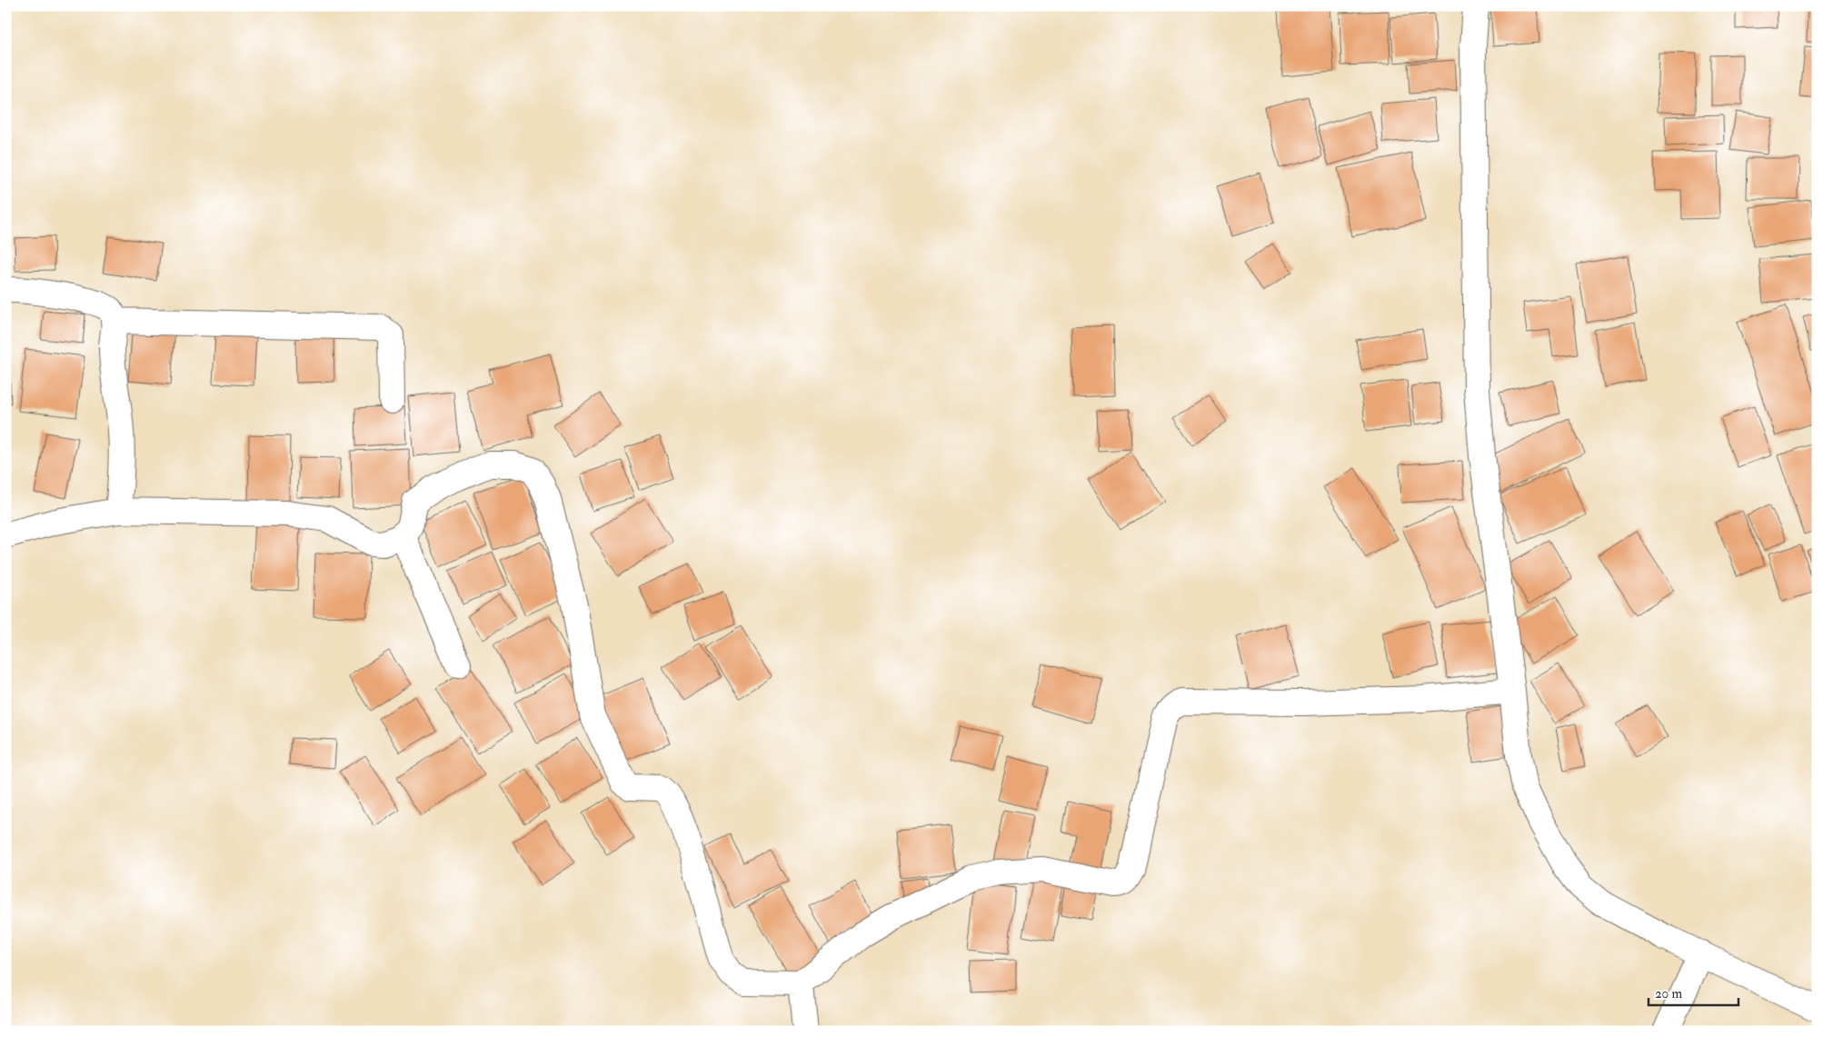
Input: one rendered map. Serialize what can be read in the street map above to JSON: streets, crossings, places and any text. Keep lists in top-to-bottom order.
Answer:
{
  "scale_bar": "20 m"
}
